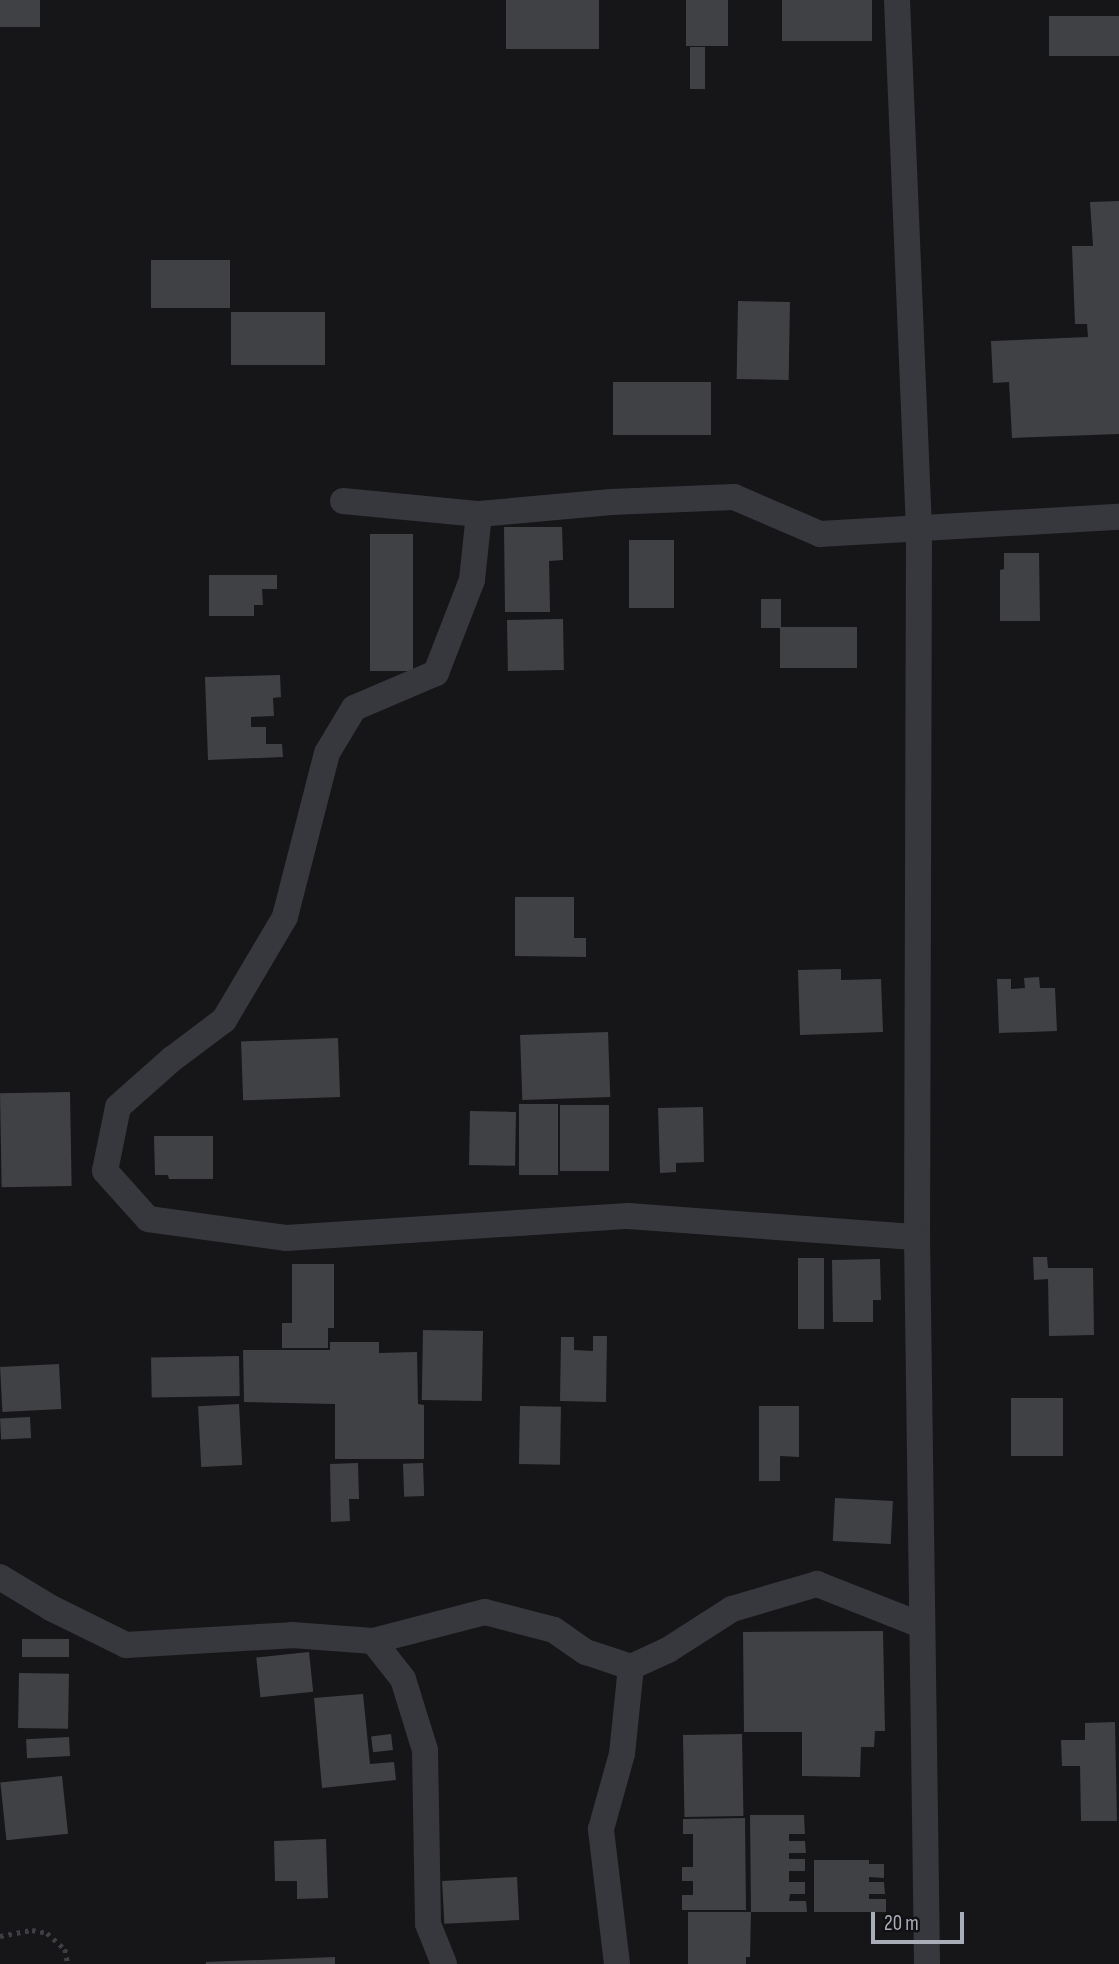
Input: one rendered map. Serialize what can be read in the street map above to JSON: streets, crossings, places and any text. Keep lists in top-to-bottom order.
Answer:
{
  "scale_bar": "20 m"
}
